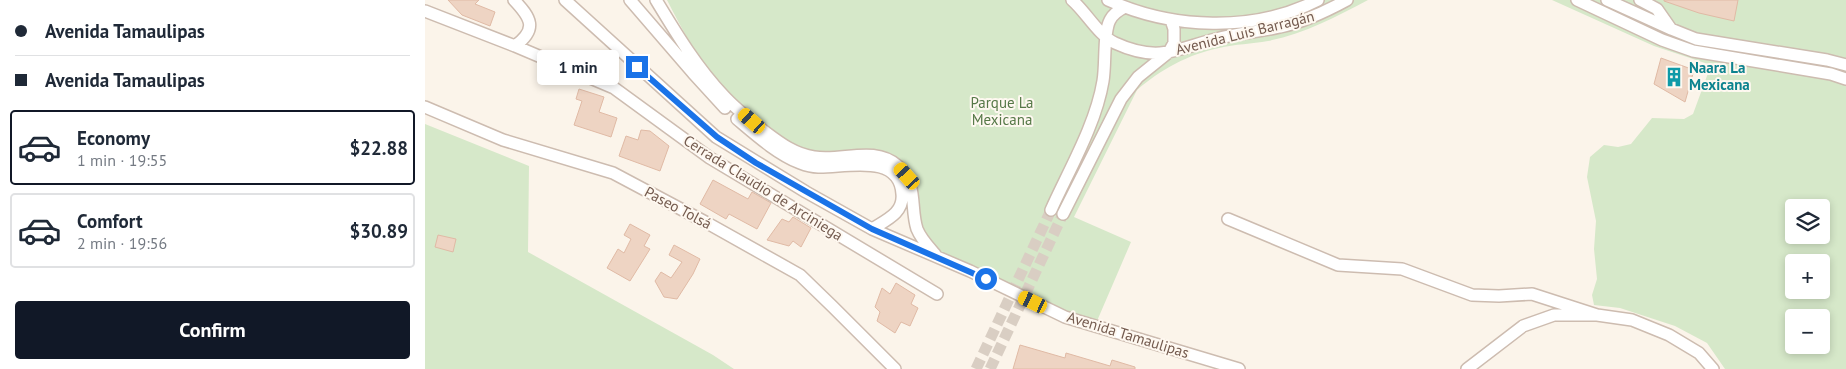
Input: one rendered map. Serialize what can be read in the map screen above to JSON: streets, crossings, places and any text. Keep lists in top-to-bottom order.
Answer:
{
  "streets": {
    "street": [
      "Avenida Luis Barragán",
      "Cerrada Claudio de Arciniega",
      "Paseo Tolsá",
      "Avenida Tamaulipas"
    ]
  },
  "parks": ["Parque La Mexicana"],
  "places": {
    "building": ["Naara La Mexicana"]
  },
  "page": {
    "banner": ["Avenida Tamaulipas", "Avenida Tamaulipas"],
    "bubble": "1 min",
    "list": [
      {
        "name": "Economy",
        "note": "1 min · 19:55",
        "value": "$22.88"
      },
      {
        "name": "Comfort",
        "note": "2 min · 19:56",
        "value": "$30.89"
      }
    ],
    "map_buttons": ["+", "−"],
    "buttons": "Confirm"
  }
}
